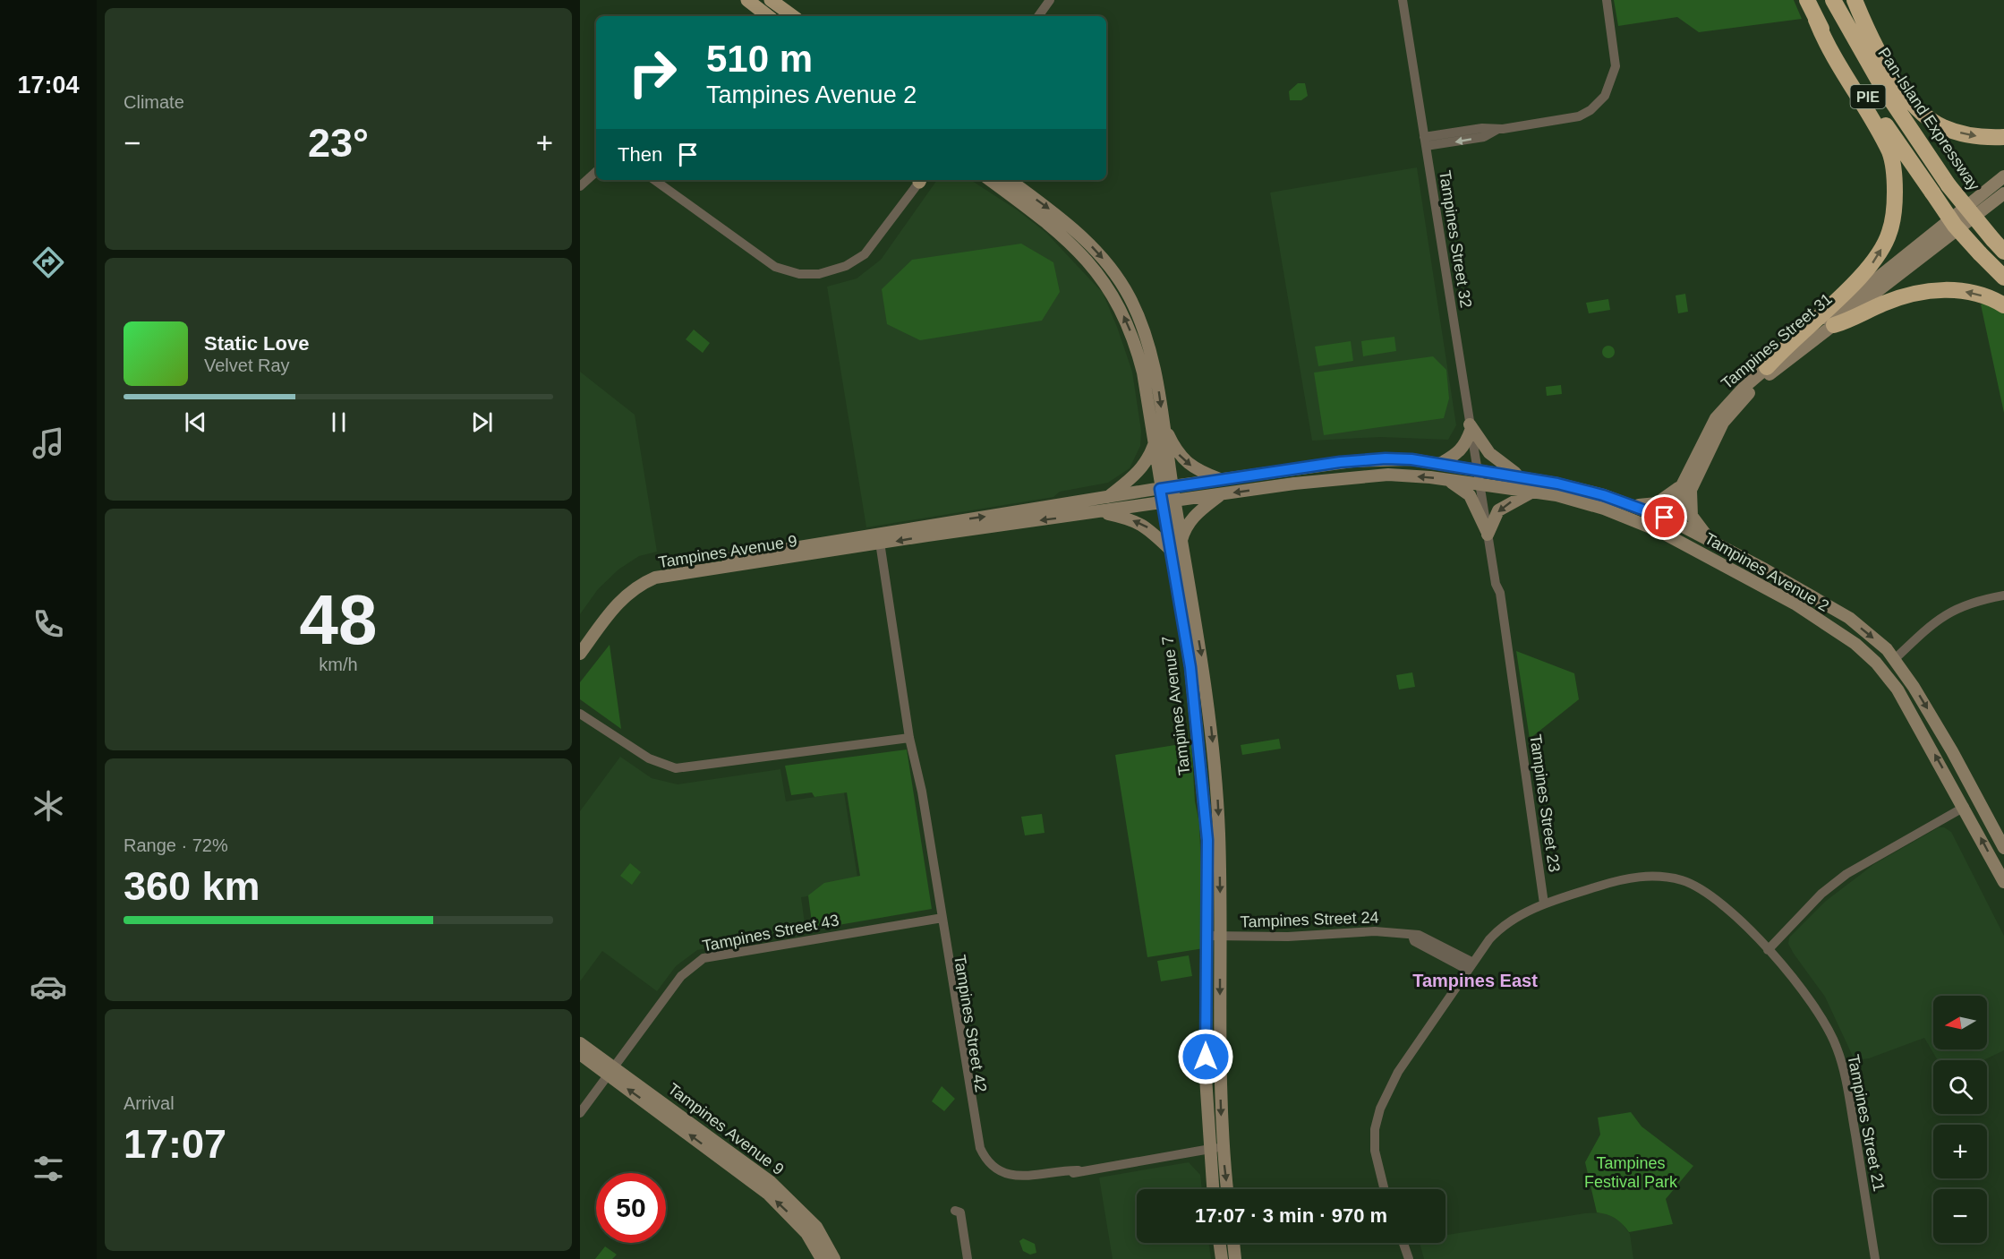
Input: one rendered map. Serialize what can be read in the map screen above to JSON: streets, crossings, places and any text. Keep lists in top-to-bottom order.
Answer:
{
  "streets": {
    "highway": ["PIE", "Pan-Island Expressway"],
    "main road": [
      "Tampines Street 31",
      "Tampines Avenue 9",
      "Tampines Avenue 2",
      "Tampines Avenue 7"
    ],
    "street": [
      "Tampines Street 32",
      "Tampines Street 23",
      "Tampines Street 24",
      "Tampines Street 43",
      "Tampines Street 42",
      "Tampines Street 21"
    ]
  },
  "crossings": [
    ["Tampines Street 32", "Tampines Avenue 2"],
    ["Tampines Street 32", "Tampines Street 23"],
    ["Tampines Street 31", "Tampines Avenue 2"],
    ["Tampines Avenue 9", "Tampines Avenue 2"],
    ["Tampines Avenue 9", "Tampines Avenue 7"],
    ["Tampines Avenue 9", "Tampines Street 43"],
    ["Tampines Avenue 9", "Tampines Street 42"],
    ["Tampines Avenue 2", "Tampines Avenue 7"],
    ["Tampines Avenue 2", "Tampines Street 23"],
    ["Tampines Avenue 7", "Tampines Street 24"],
    ["Tampines Avenue 7", "Tampines Street 42"],
    ["Tampines Street 23", "Tampines Street 21"],
    ["Tampines Street 24", "Tampines Street 21"],
    ["Tampines Street 43", "Tampines Street 42"]
  ],
  "districts": ["Tampines East"],
  "parks": ["Tampines Festival Park"],
  "north": "left",
  "page": {
    "tabs": "17:04",
    "tile": [
      "Climate",
      ["48", "km/h"],
      ["Range · 72%", "360 km"],
      ["Arrival", "17:07"]
    ],
    "turn": ["510 m", "Tampines Avenue 2"],
    "heat": ["−", "23°", "+"],
    "then": "Then",
    "song": ["Static Love", "Velvet Ray"],
    "map_buttons": ["+", "−"],
    "limit": "50",
    "trip": "17:07 · 3 min · 970 m"
  }
}
